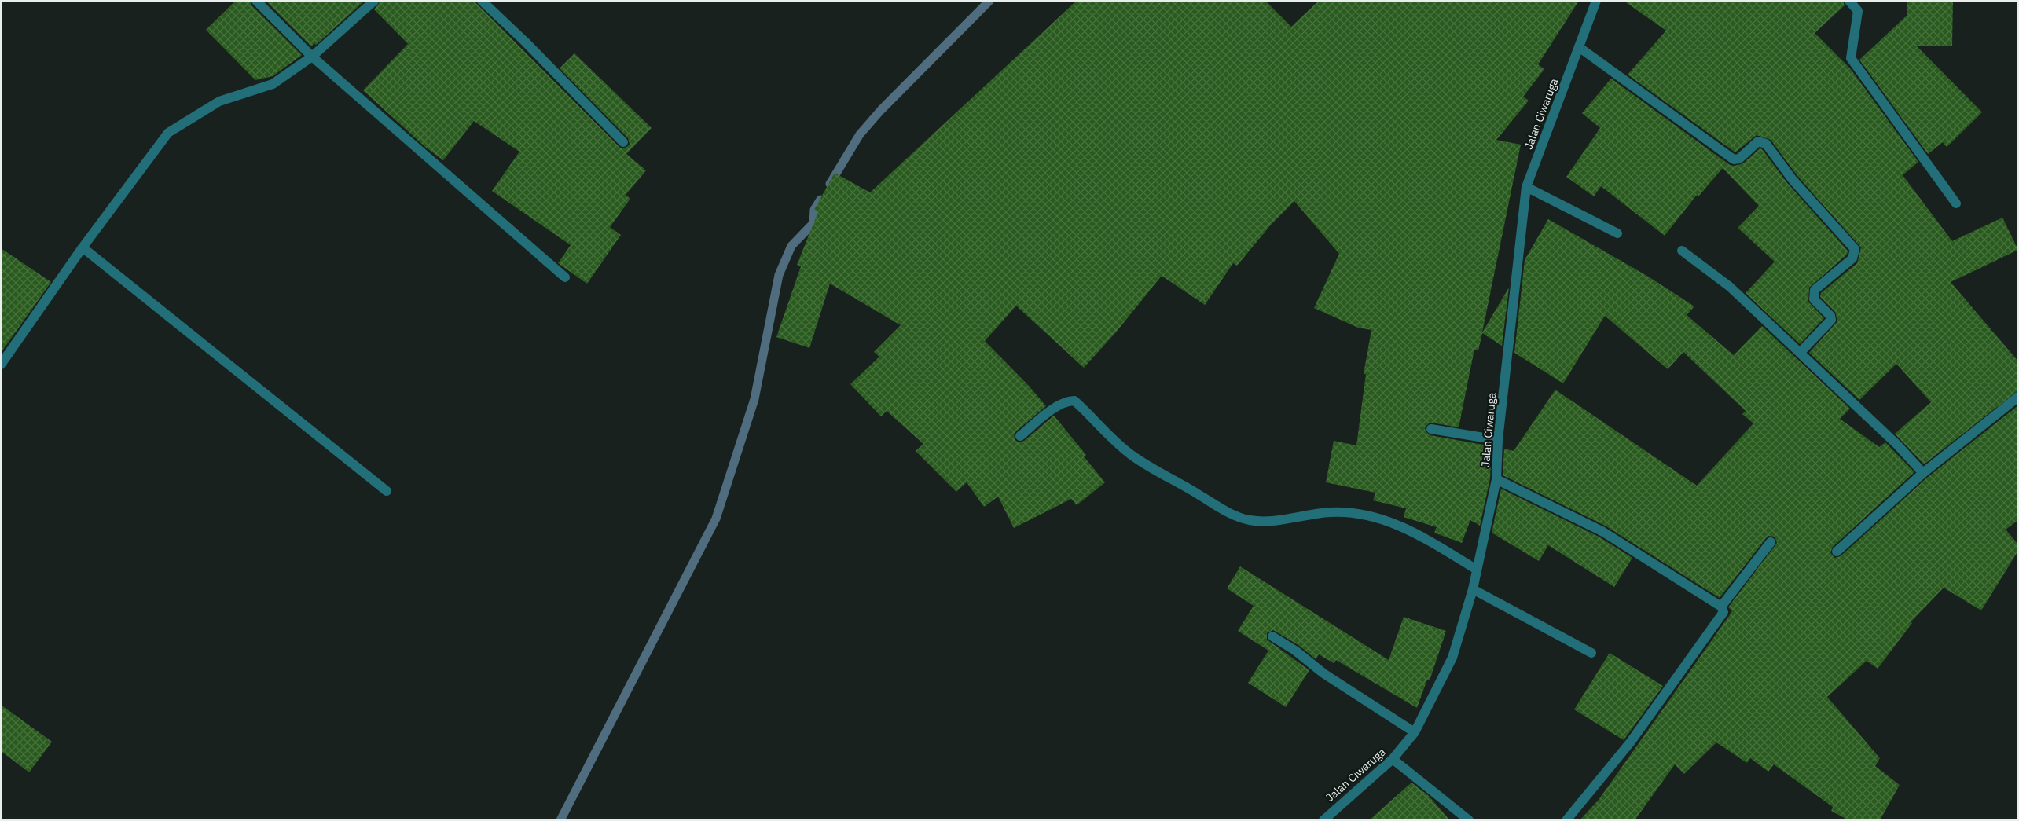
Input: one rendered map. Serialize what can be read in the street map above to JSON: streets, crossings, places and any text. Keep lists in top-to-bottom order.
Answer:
{
  "streets": {
    "street": ["Jalan Ciwaruga"]
  }
}
